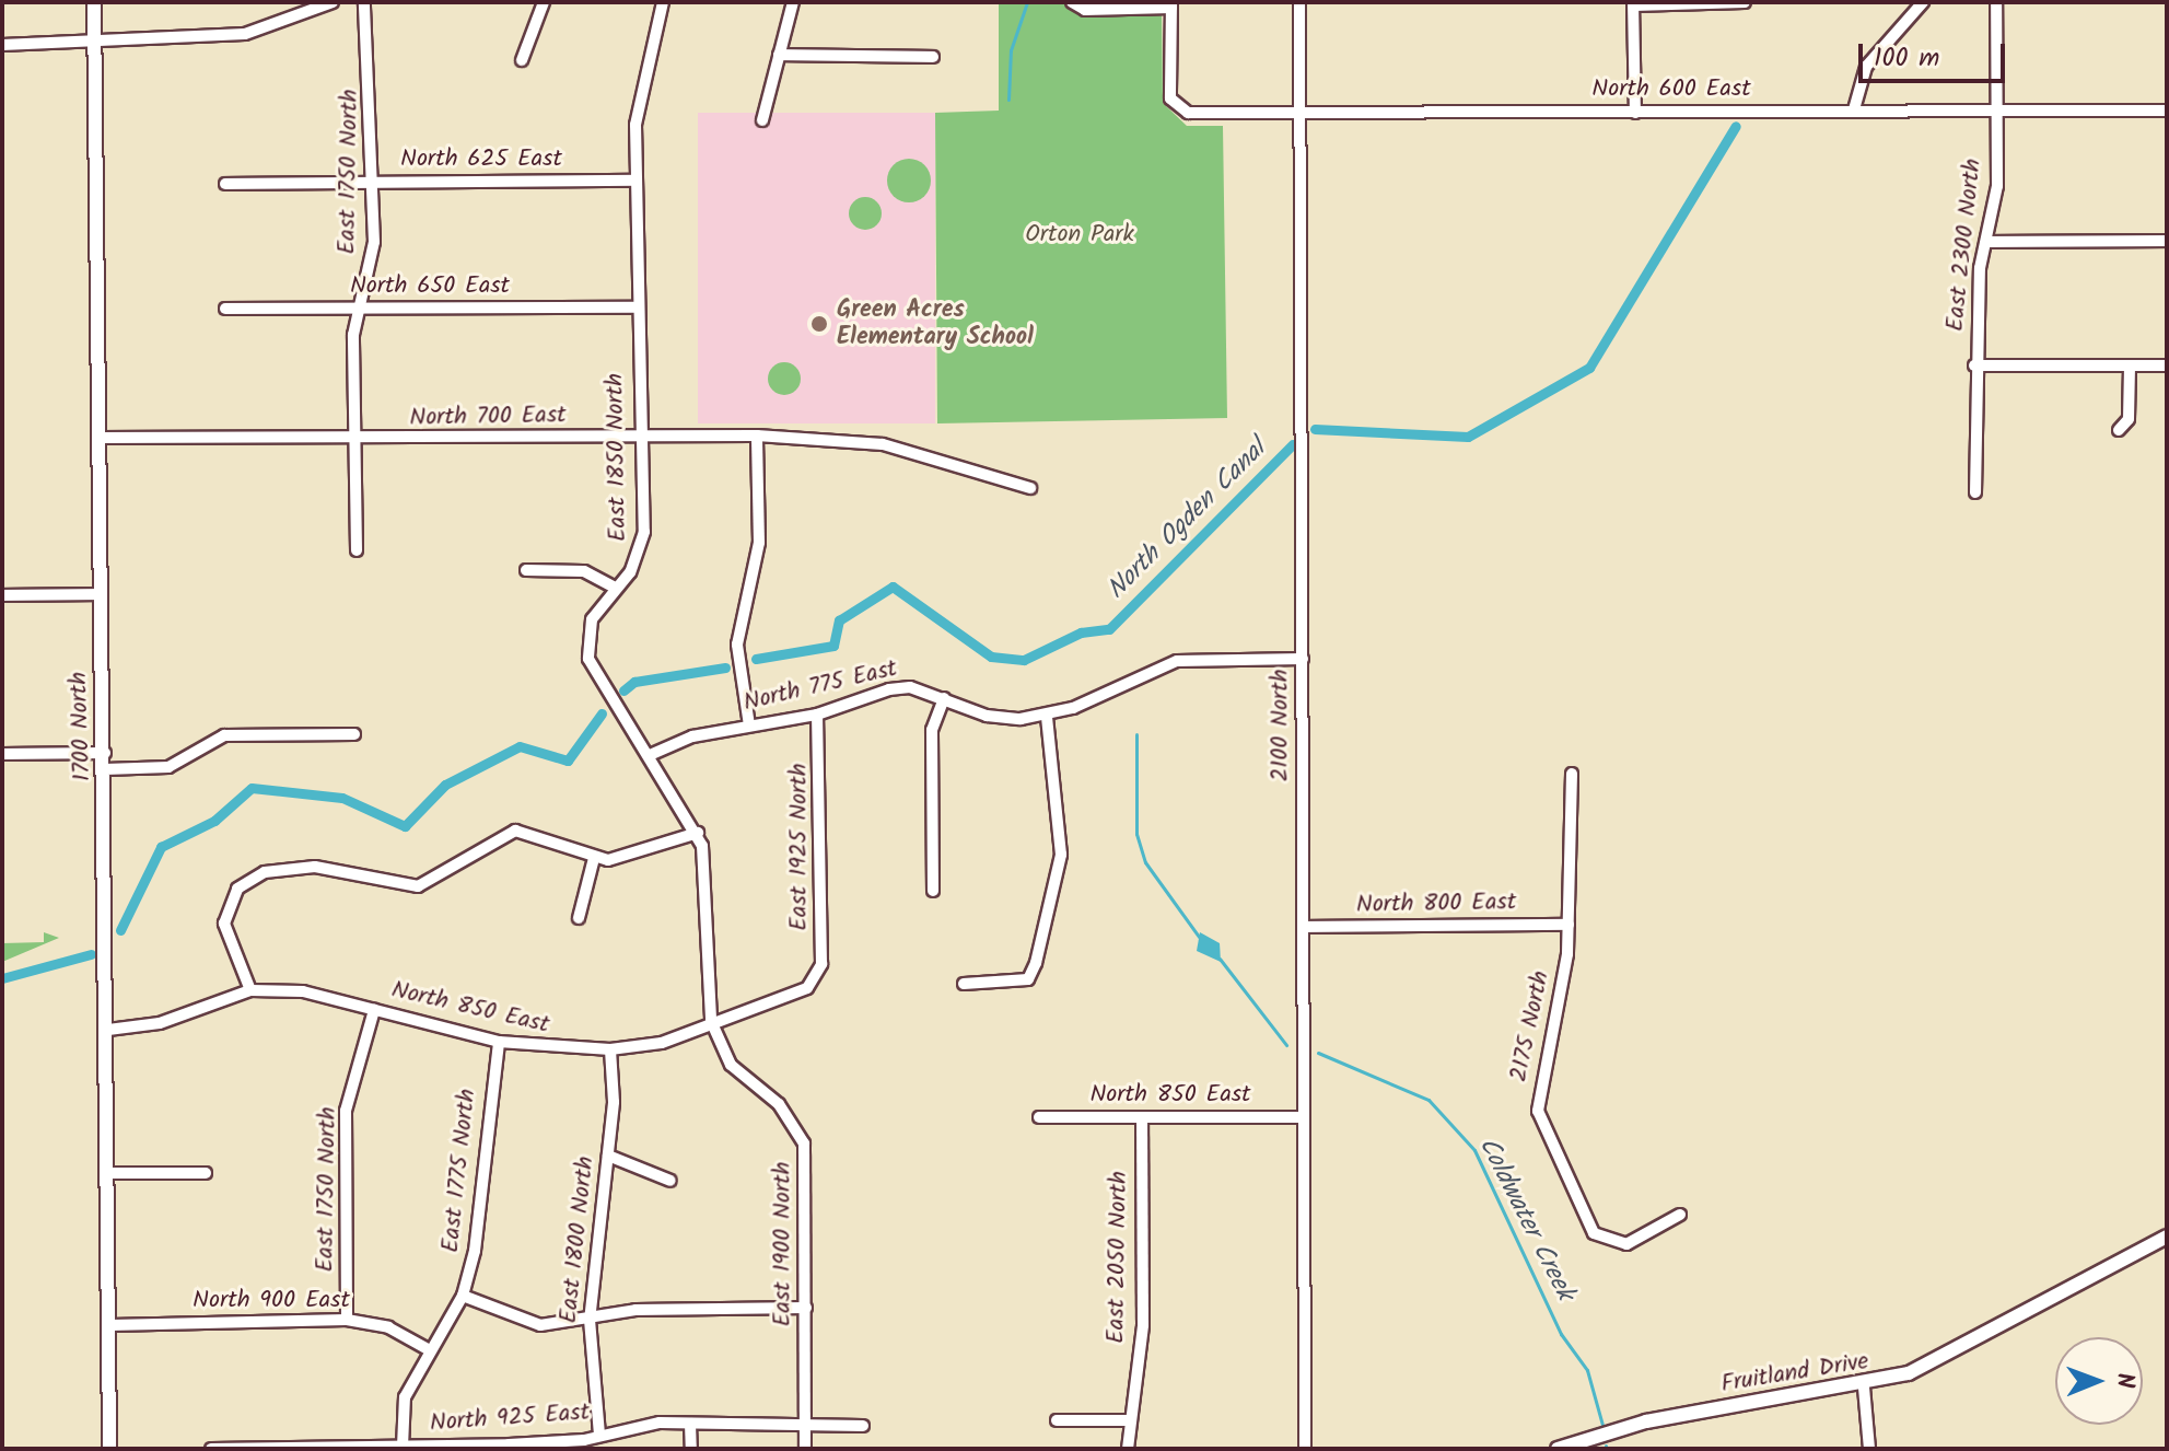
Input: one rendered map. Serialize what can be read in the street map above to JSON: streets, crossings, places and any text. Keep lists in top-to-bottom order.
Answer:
{
  "streets": {
    "street": [
      "North 600 East",
      "North 625 East",
      "East 1750 North",
      "East 2300 North",
      "North 650 East",
      "North 700 East",
      "East 1850 North",
      "North 775 East",
      "2100 North",
      "1700 North",
      "East 1925 North",
      "North 800 East",
      "North 850 East",
      "2175 North",
      "East 1775 North",
      "East 1800 North",
      "East 1900 North",
      "East 2050 North",
      "North 900 East",
      "Fruitland Drive",
      "North 925 East"
    ]
  },
  "crossings": [
    ["North 600 East", "East 2300 North"],
    ["North 600 East", "2100 North"],
    ["North 625 East", "East 1750 North"],
    ["North 625 East", "East 1850 North"],
    ["East 1750 North", "North 650 East"],
    ["East 1750 North", "North 700 East"],
    ["East 1750 North", "North 850 East"],
    ["East 1750 North", "North 900 East"],
    ["North 650 East", "East 1850 North"],
    ["North 700 East", "East 1850 North"],
    ["North 700 East", "1700 North"],
    ["East 1850 North", "North 775 East"],
    ["East 1850 North", "North 850 East"],
    ["East 1850 North", "East 1900 North"],
    ["North 775 East", "2100 North"],
    ["North 775 East", "East 1925 North"],
    ["2100 North", "North 800 East"],
    ["2100 North", "North 850 East"],
    ["1700 North", "North 850 East"],
    ["1700 North", "North 900 East"],
    ["East 1925 North", "North 850 East"],
    ["North 800 East", "2175 North"],
    ["North 850 East", "East 1775 North"],
    ["North 850 East", "East 1800 North"],
    ["North 850 East", "East 1900 North"],
    ["North 850 East", "East 2050 North"],
    ["East 1775 North", "North 900 East"],
    ["East 1775 North", "North 925 East"],
    ["East 1800 North", "North 925 East"],
    ["East 1900 North", "North 925 East"]
  ],
  "water": ["North Ogden Canal", "Coldwater Creek"],
  "parks": ["Orton Park"],
  "places": ["Green Acres Elementary School"],
  "scale_bar": "100 m",
  "north": "right"
}
